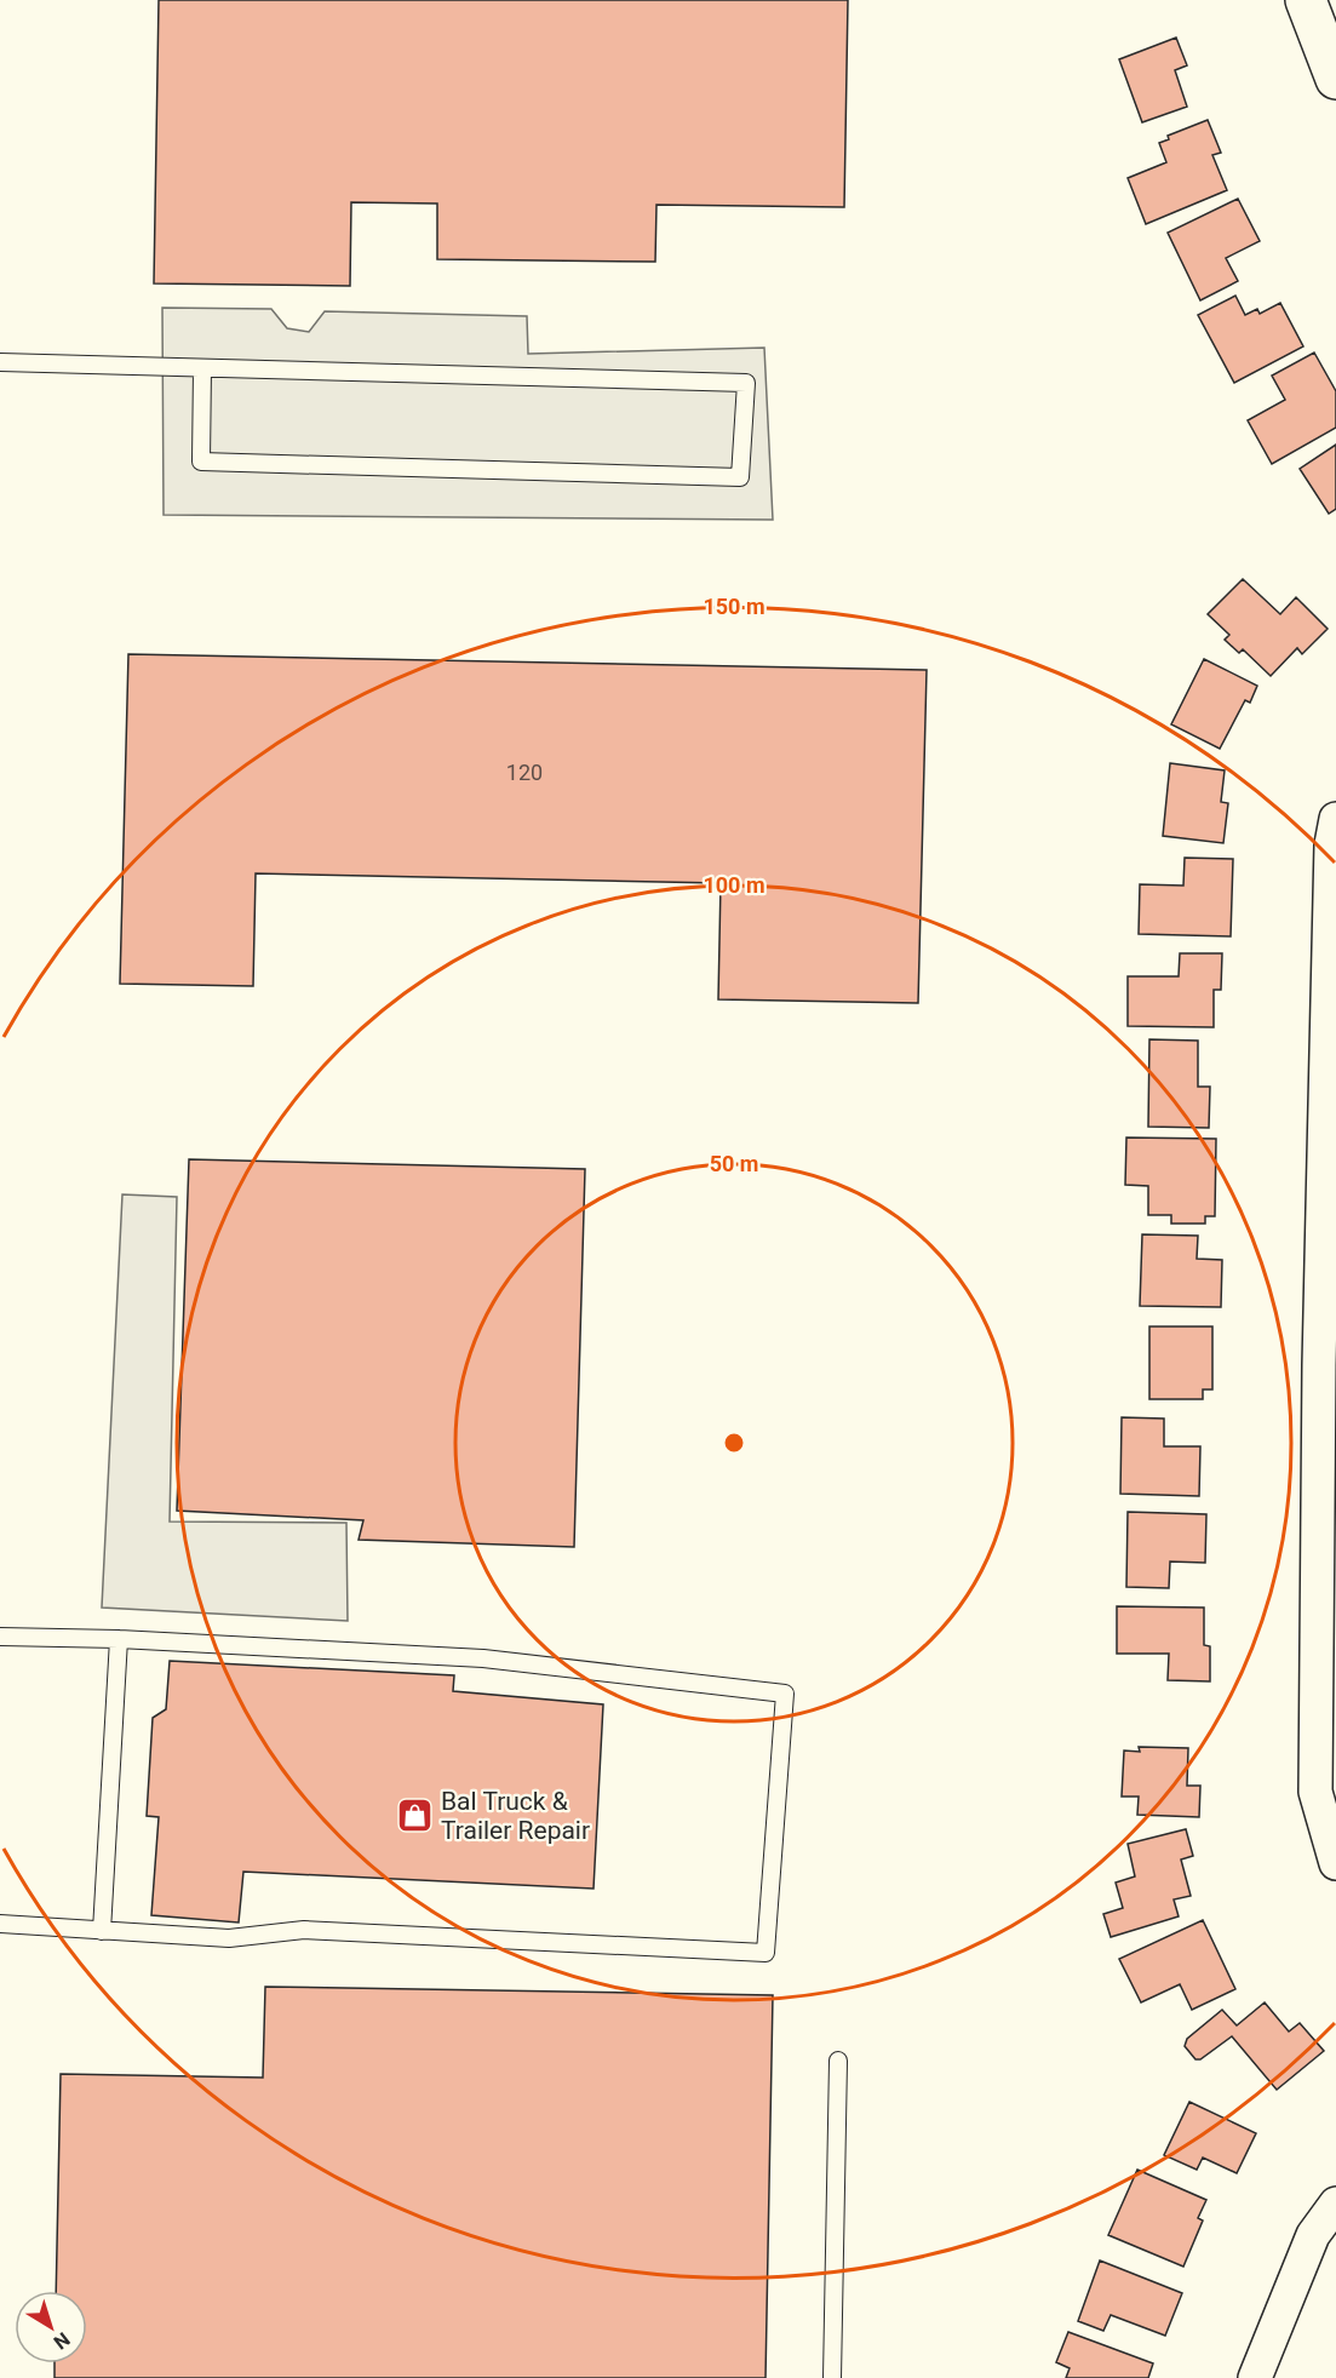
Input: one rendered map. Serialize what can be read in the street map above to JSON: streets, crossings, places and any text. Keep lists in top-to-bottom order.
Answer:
{
  "places": {
    "shop": ["Bal Truck & Trailer Repair"]
  },
  "house_numbers": ["120"],
  "north": "bottom right",
  "rings": ["150 m", "100 m", "50 m"]
}
